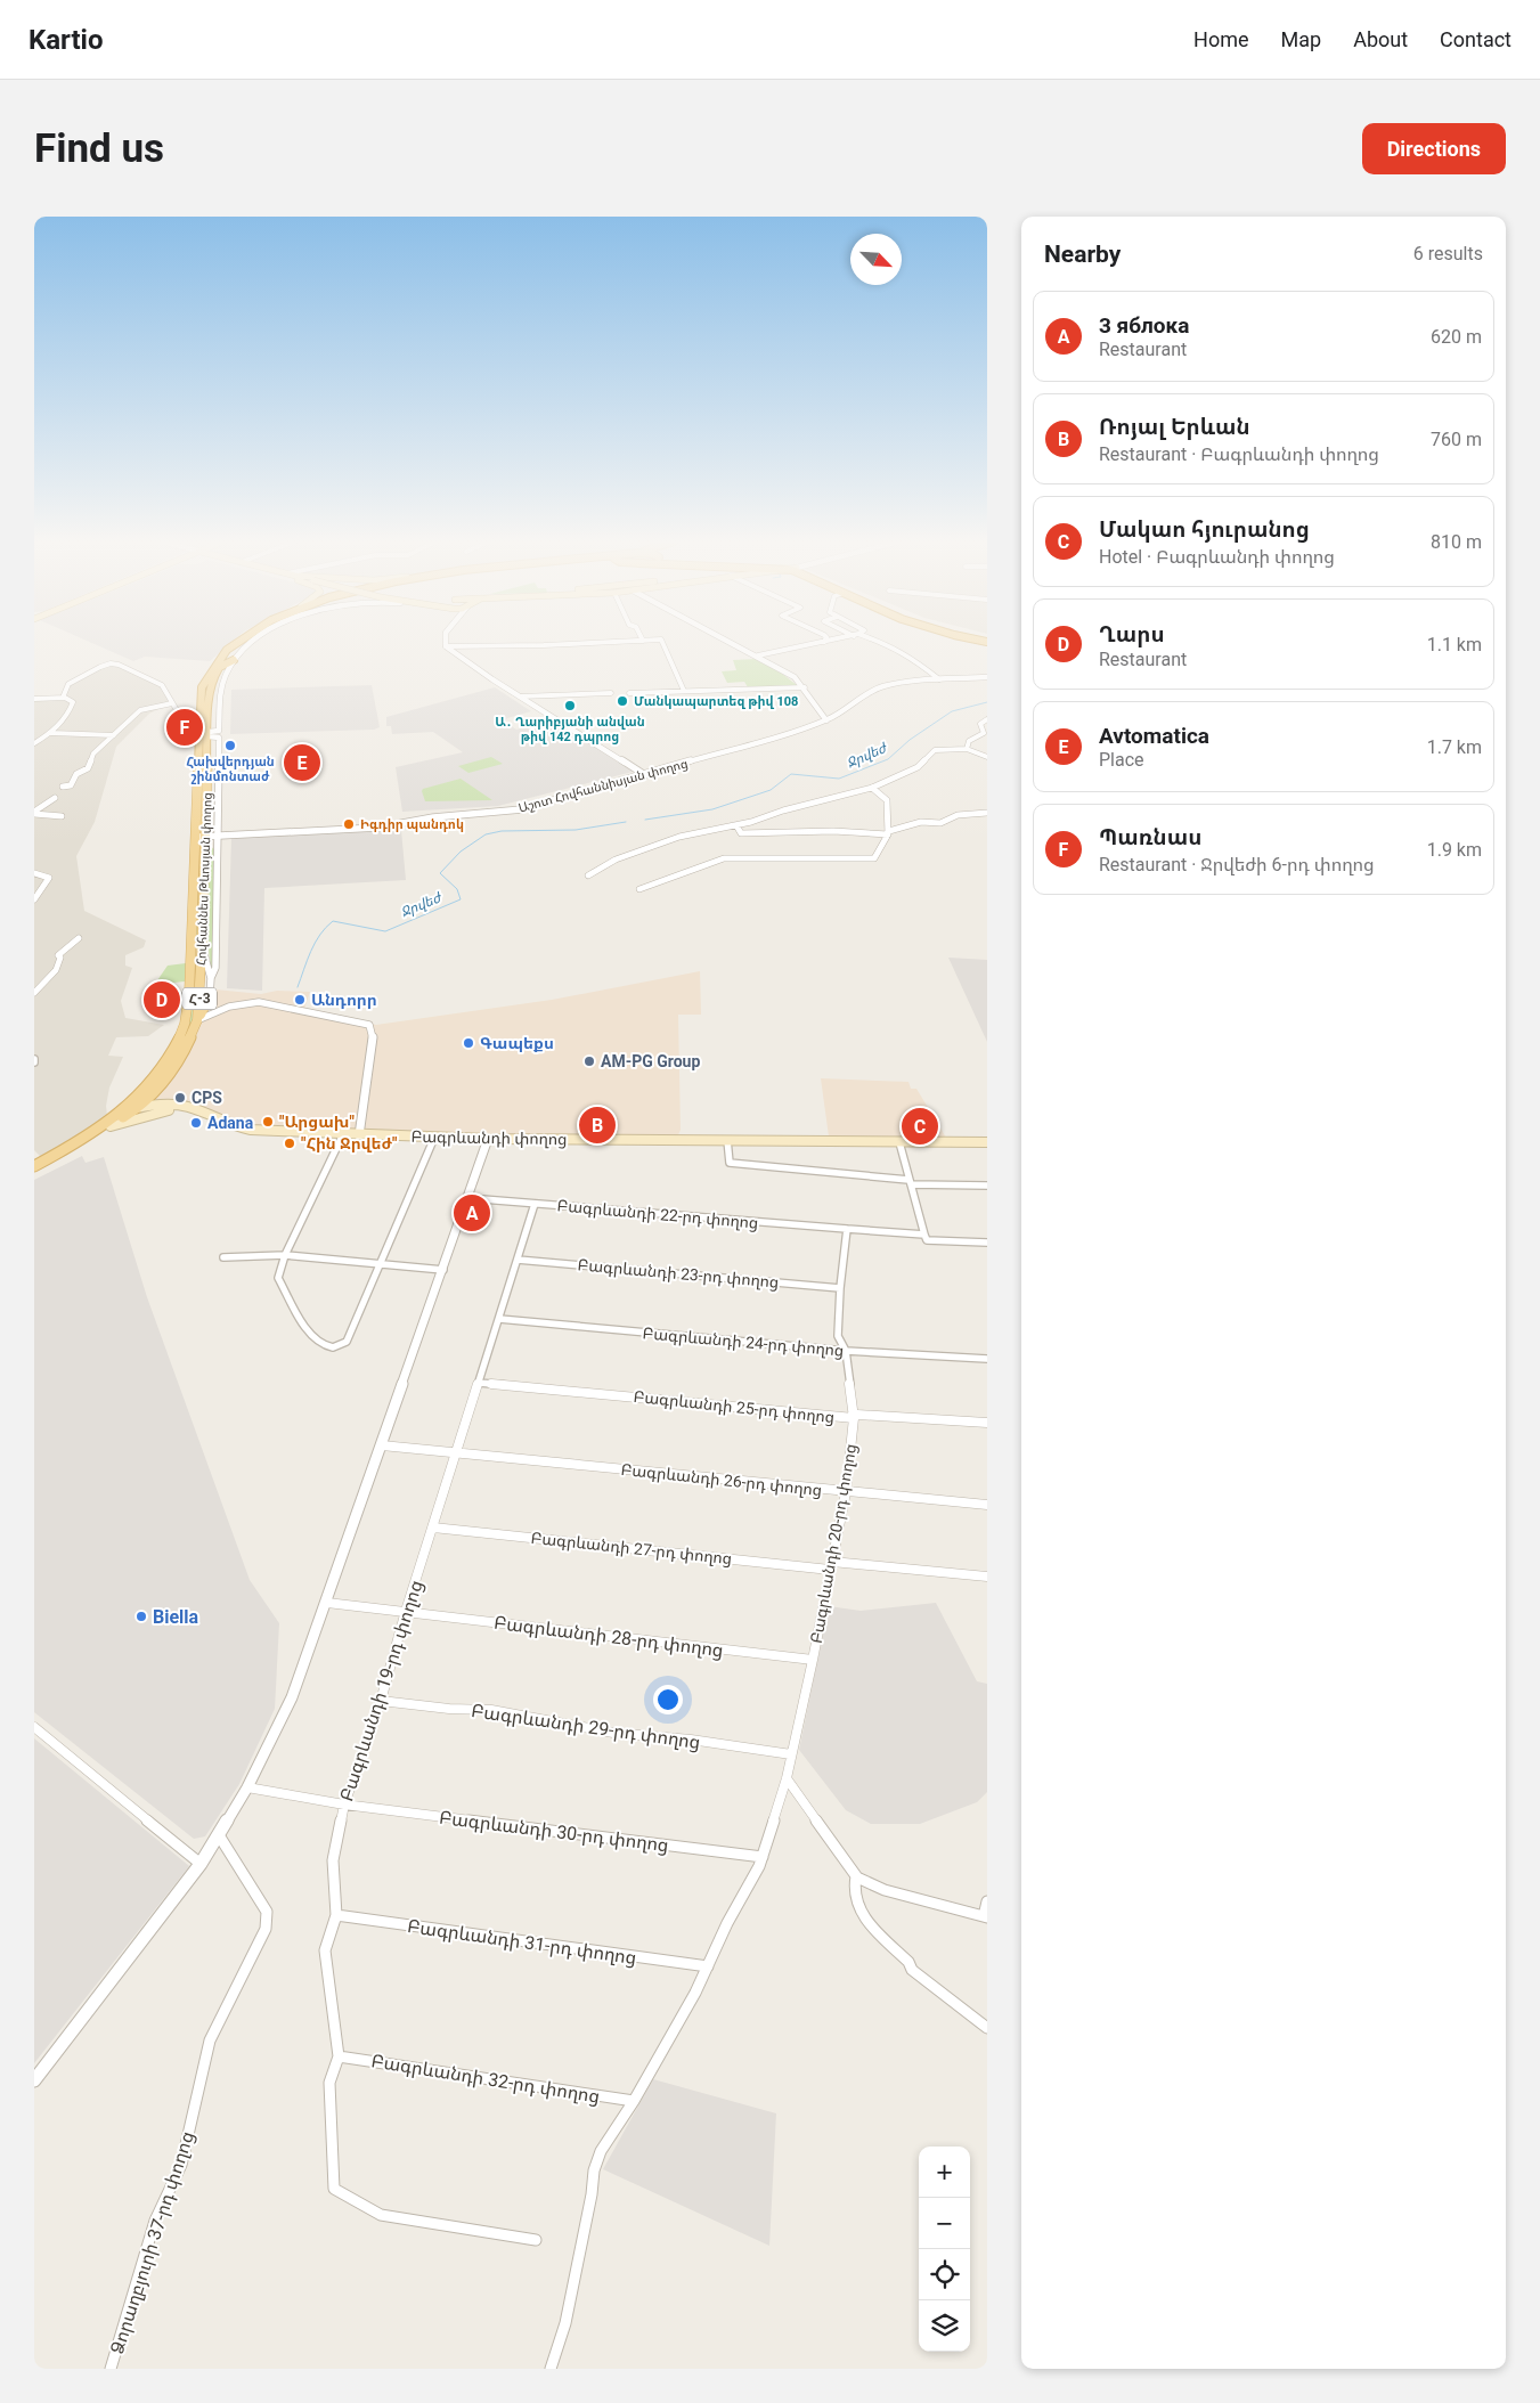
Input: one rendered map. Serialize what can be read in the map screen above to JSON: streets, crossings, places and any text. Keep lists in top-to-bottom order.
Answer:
{
  "streets": {
    "main road": ["Հովհաննես Թևոսյան փողոց", "Հ-3", "Բագրևանդի փողոց"],
    "street": [
      "Աշոտ Հովհաննիսյան փողոց",
      "Բագրևանդի 22-րդ փողոց",
      "Բագրևանդի 23-րդ փողոց",
      "Բագրևանդի 24-րդ փողոց",
      "Բագրևանդի 25-րդ փողոց",
      "Բագրևանդի 26-րդ փողոց",
      "Բագրևանդի 20-րդ փողոց",
      "Բագրևանդի 27-րդ փողոց",
      "Բագրևանդի 28-րդ փողոց",
      "Բագրևանդի 19-րդ փողոց",
      "Բագրևանդի 29-րդ փողոց",
      "Բագրևանդի 30-րդ փողոց",
      "Բագրևանդի 31-րդ փողոց",
      "Բագրևանդի 32-րդ փողոց",
      "Ձորաղբյուրի 37-րդ փողոց"
    ]
  },
  "crossings": [
    ["Աշոտ Հովհաննիսյան փողոց", "Հովհաննես Թևոսյան փողոց"],
    ["Հովհաննես Թևոսյան փողոց", "Բագրևանդի փողոց"],
    ["Բագրևանդի 22-րդ փողոց", "Բագրևանդի 20-րդ փողոց"],
    ["Բագրևանդի 22-րդ փողոց", "Բագրևանդի 19-րդ փողոց"],
    ["Բագրևանդի 23-րդ փողոց", "Բագրևանդի 20-րդ փողոց"],
    ["Բագրևանդի 23-րդ փողոց", "Բագրևանդի 19-րդ փողոց"],
    ["Բագրևանդի 24-րդ փողոց", "Բագրևանդի 20-րդ փողոց"],
    ["Բագրևանդի 24-րդ փողոց", "Բագրևանդի 19-րդ փողոց"],
    ["Բագրևանդի 25-րդ փողոց", "Բագրևանդի 20-րդ փողոց"],
    ["Բագրևանդի 25-րդ փողոց", "Բագրևանդի 19-րդ փողոց"],
    ["Բագրևանդի 26-րդ փողոց", "Բագրևանդի 20-րդ փողոց"],
    ["Բագրևանդի 26-րդ փողոց", "Բագրևանդի 19-րդ փողոց"],
    ["Բագրևանդի 20-րդ փողոց", "Բագրևանդի 27-րդ փողոց"],
    ["Բագրևանդի 20-րդ փողոց", "Բագրևանդի 28-րդ փողոց"],
    ["Բագրևանդի 20-րդ փողոց", "Բագրևանդի 29-րդ փողոց"],
    ["Բագրևանդի 20-րդ փողոց", "Բագրևանդի 30-րդ փողոց"],
    ["Բագրևանդի 20-րդ փողոց", "Բագրևանդի 31-րդ փողոց"],
    ["Բագրևանդի 20-րդ փողոց", "Բագրևանդի 32-րդ փողոց"],
    ["Բագրևանդի 27-րդ փողոց", "Բագրևանդի 19-րդ փողոց"],
    ["Բագրևանդի 28-րդ փողոց", "Բագրևանդի 19-րդ փողոց"],
    ["Բագրևանդի 19-րդ փողոց", "Բագրևանդի 29-րդ փողոց"],
    ["Բագրևանդի 19-րդ փողոց", "Բագրևանդի 30-րդ փողոց"],
    ["Բագրևանդի 19-րդ փողոց", "Բագրևանդի 31-րդ փողոց"],
    ["Բագրևանդի 19-րդ փողոց", "Բագրևանդի 32-րդ փողոց"]
  ],
  "water": ["Ջրվեժ"],
  "places": [
    "Մանկապարտեզ թիվ 108",
    "Ա․ Ղարիբյանի անվան թիվ 142 դպրոց",
    "Հախվերդյան շինմոնտաժ",
    "Իգդիր պանդոկ",
    "Անդորր",
    "Գապեքս",
    "AM-PG Group",
    "CPS",
    "\"Արցախ\"",
    "Adana",
    "\"Հին Ջրվեժ\"",
    "Biella"
  ],
  "north": "bottom right",
  "page": {
    "header": "Kartio",
    "nav": [
      "Home",
      "Map",
      "About",
      "Contact"
    ],
    "buttons": "Directions",
    "title": "Find us",
    "heading": ["Nearby", "6 results"],
    "list": [
      {
        "mark": "A",
        "name": "3 яблока",
        "note": "Restaurant",
        "value": "620 m"
      },
      {
        "mark": "B",
        "name": "Ռոյալ Երևան",
        "note": "Restaurant · Բագրևանդի փողոց",
        "value": "760 m"
      },
      {
        "mark": "C",
        "name": "Մակաո հյուրանոց",
        "note": "Hotel · Բագրևանդի փողոց",
        "value": "810 m"
      },
      {
        "mark": "D",
        "name": "Ղարս",
        "note": "Restaurant",
        "value": "1.1 km"
      },
      {
        "mark": "E",
        "name": "Avtomatica",
        "note": "Place",
        "value": "1.7 km"
      },
      {
        "mark": "F",
        "name": "Պառնաս",
        "note": "Restaurant · Ջրվեժի 6-րդ փողոց",
        "value": "1.9 km"
      }
    ],
    "pins": [
      "F",
      "E",
      "D",
      "B",
      "C",
      "A"
    ],
    "map_buttons": ["+", "−"]
  }
}
